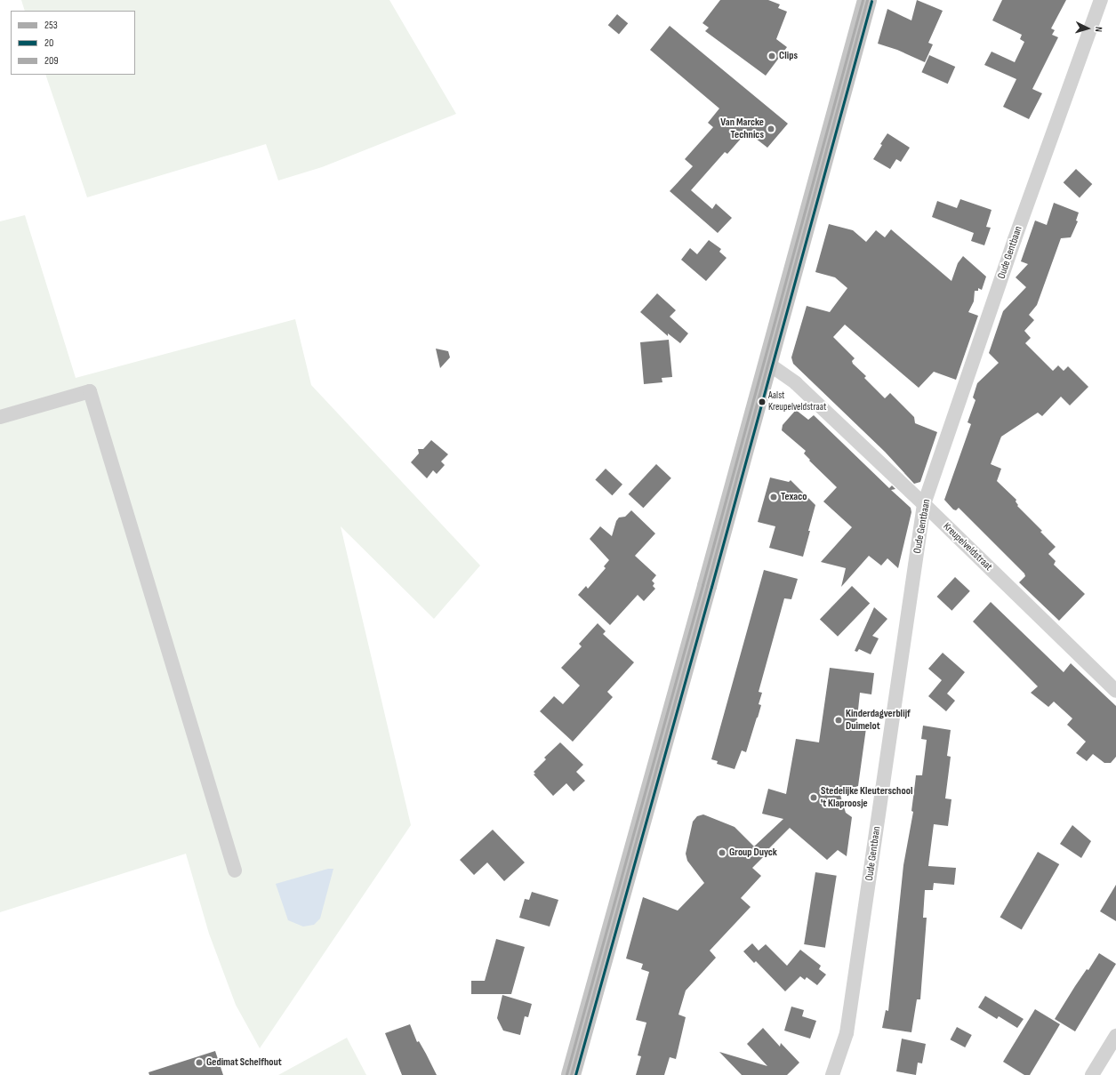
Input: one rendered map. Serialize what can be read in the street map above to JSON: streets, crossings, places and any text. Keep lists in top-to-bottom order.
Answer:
{
  "streets": {
    "street": ["Oude Gentbaan", "Kreupelveldstraat"]
  },
  "crossings": [
    ["Oude Gentbaan", "Kreupelveldstraat"]
  ],
  "places": [
    "Clips",
    "Van Marcke Technics",
    "Aalst Kreupelveldstraat",
    "Texaco",
    "Kinderdagverblijf Duimelot",
    "Stedelijke Kleuterschool 't Klaproosje",
    "Group Duyck",
    "Gedimat Schelfhout"
  ],
  "lines": ["transit line 253", "transit line 209", "transit line 20"],
  "legend": ["253", "20", "209"],
  "north": "right"
}
